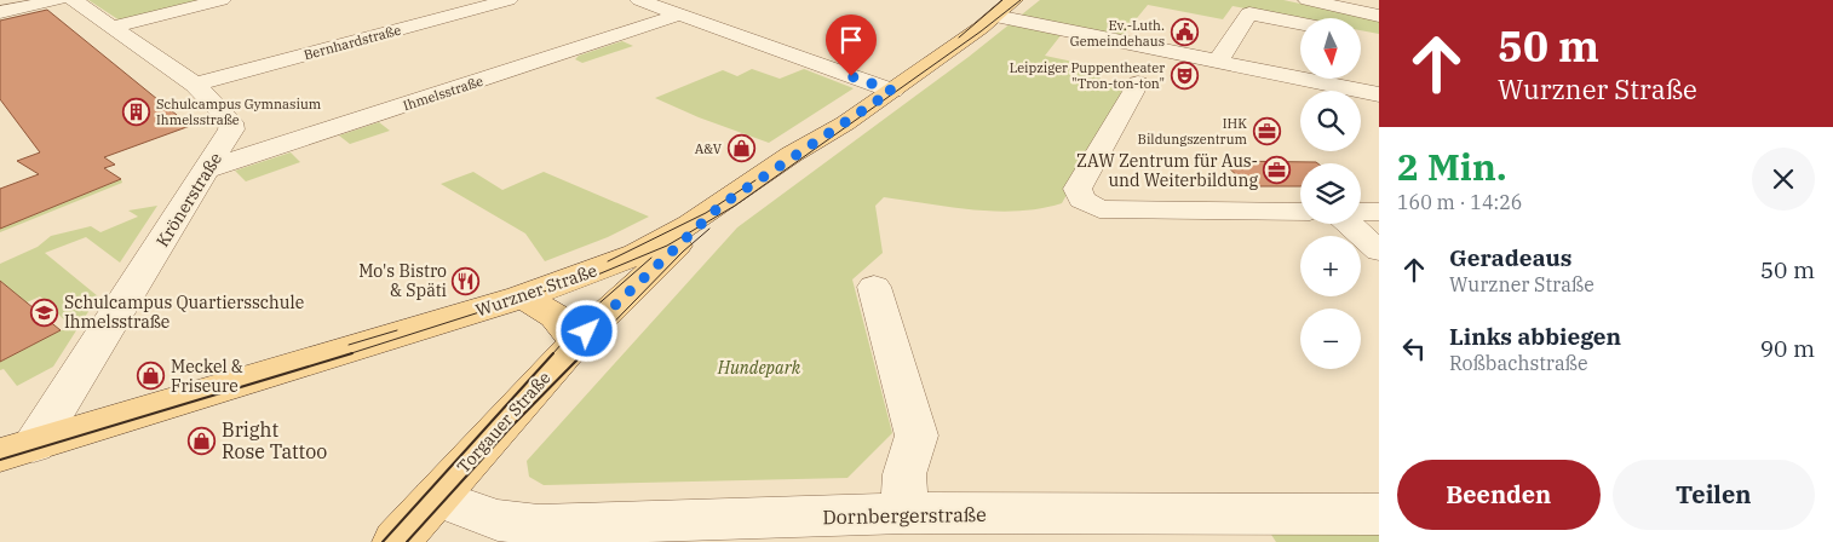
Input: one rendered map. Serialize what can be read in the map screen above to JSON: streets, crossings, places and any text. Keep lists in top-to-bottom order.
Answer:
{
  "streets": {
    "main road": ["Wurzner Straße", "Torgauer Straße"],
    "street": [
      "Bernhardstraße",
      "Ihmelsstraße",
      "Krönerstraße",
      "Dornbergerstraße"
    ]
  },
  "crossings": [
    ["Bernhardstraße", "Krönerstraße"],
    ["Ihmelsstraße", "Krönerstraße"],
    ["Krönerstraße", "Wurzner Straße"],
    ["Wurzner Straße", "Torgauer Straße"],
    ["Torgauer Straße", "Dornbergerstraße"]
  ],
  "parks": ["Hundepark"],
  "places": {
    "public building": ["Ev.-Luth. Gemeindehaus"],
    "theatre": ["Leipziger Puppentheater \"Tron-ton-ton\""],
    "building": ["Schulcampus Gymnasium Ihmelsstraße"],
    "office": ["IHK Bildungszentrum", "ZAW Zentrum für Aus- und Weiterbildung"],
    "shop": ["A&V", "Meckel & Friseure", "Bright Rose Tattoo"],
    "restaurant": ["Mo's Bistro & Späti"],
    "school or university": ["Schulcampus Quartiersschule Ihmelsstraße"]
  },
  "north": "bottom",
  "page": {
    "turn": ["50 m", "Wurzner Straße"],
    "map_buttons": ["+", "−"],
    "heading": ["2 Min.", "160 m · 14:26"],
    "list": [
      {
        "name": "Geradeaus",
        "note": "Wurzner Straße",
        "value": "50 m"
      },
      {
        "name": "Links abbiegen",
        "note": "Roßbachstraße",
        "value": "90 m"
      }
    ],
    "buttons": ["Beenden", "Teilen"]
  }
}
